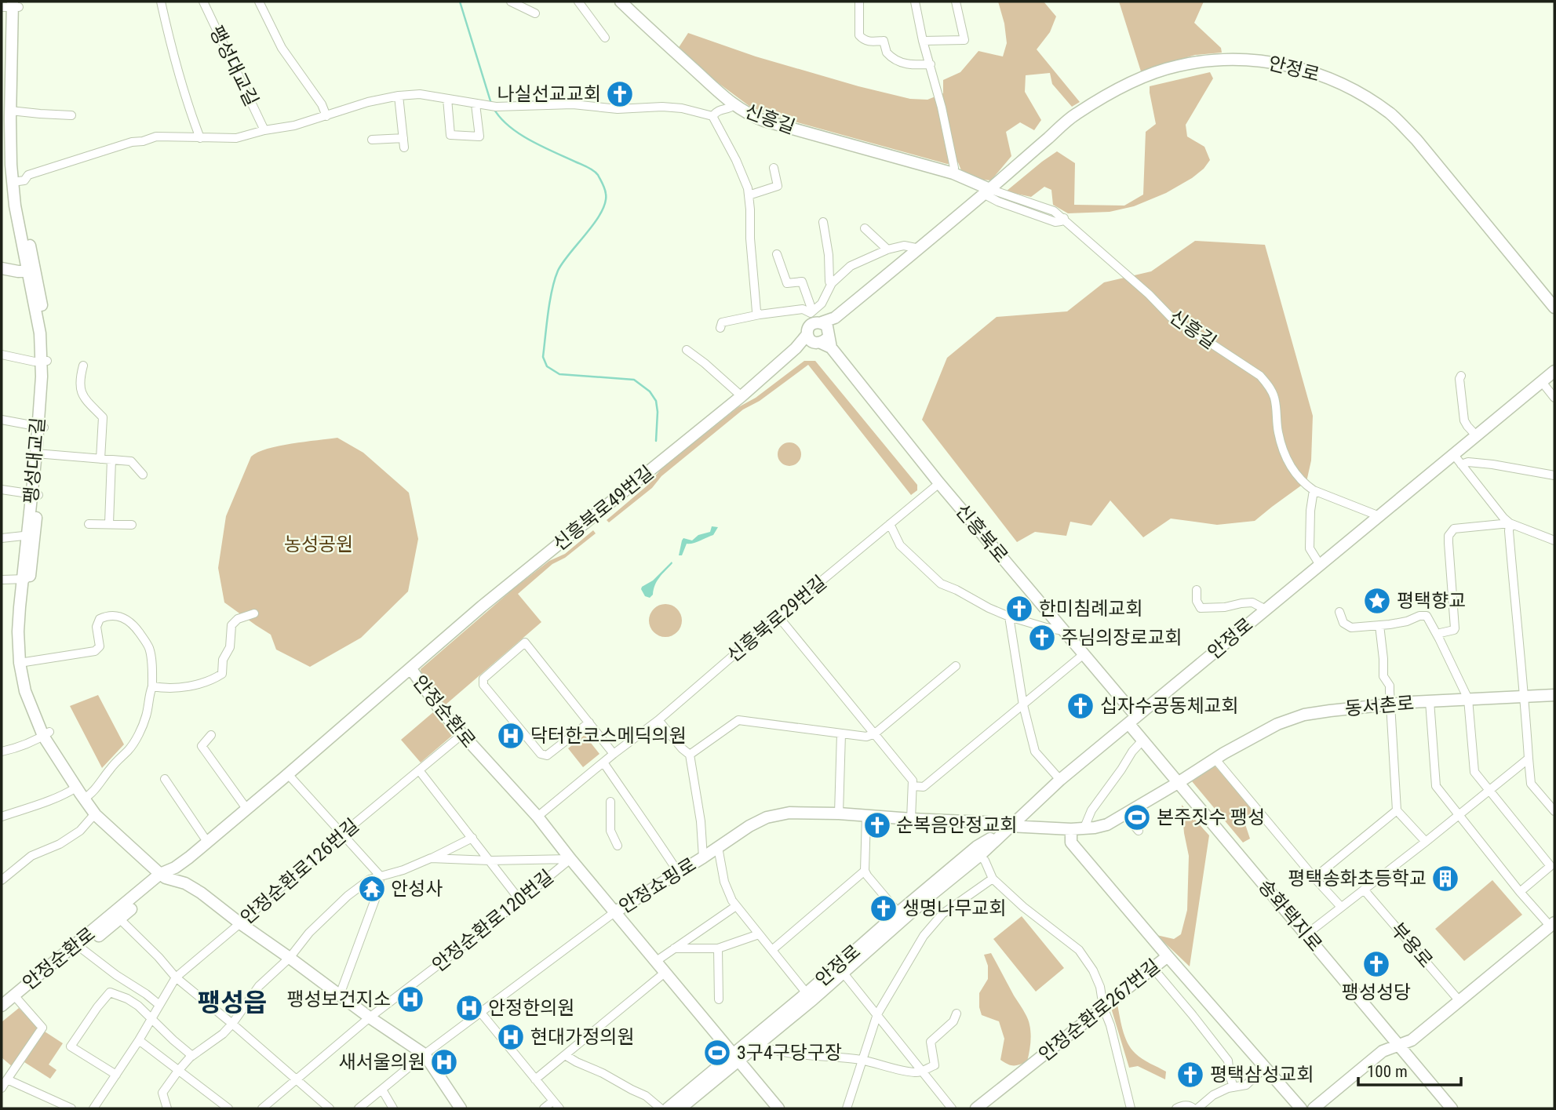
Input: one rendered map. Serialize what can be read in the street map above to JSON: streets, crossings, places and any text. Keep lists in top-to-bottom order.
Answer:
{
  "streets": {
    "street": [
      "팽성대교길",
      "안정로",
      "신흥길",
      "신흥북로49번길",
      "신흥북로",
      "신흥북로29번길",
      "동서촌로",
      "안정순환로",
      "안정순환로126번길",
      "안정쇼핑로",
      "송화택지로",
      "안정순환로120번길",
      "부용로",
      "안정순환로267번길"
    ]
  },
  "crossings": [
    ["팽성대교길", "안정순환로"],
    ["안정로", "신흥길"],
    ["안정로", "신흥북로49번길"],
    ["안정로", "신흥북로"],
    ["안정로", "동서촌로"],
    ["안정로", "안정순환로"],
    ["안정로", "안정쇼핑로"],
    ["안정로", "송화택지로"],
    ["신흥북로49번길", "신흥북로"],
    ["신흥북로49번길", "안정순환로"],
    ["신흥북로", "신흥북로29번길"],
    ["신흥북로", "송화택지로"],
    ["신흥북로29번길", "안정순환로"],
    ["동서촌로", "안정쇼핑로"],
    ["동서촌로", "송화택지로"],
    ["안정순환로", "안정순환로126번길"],
    ["안정순환로", "안정쇼핑로"],
    ["안정순환로", "안정순환로120번길"]
  ],
  "districts": ["팽성읍"],
  "parks": ["농성공원"],
  "places": {
    "church": [
      "나실선교교회",
      "한미침례교회",
      "주님의장로교회",
      "십자수공동체교회",
      "순복음안정교회",
      "생명나무교회",
      "팽성성당",
      "평택삼성교회"
    ],
    "place": ["평택향교"],
    "hospital": [
      "닥터한코스메딕의원",
      "팽성보건지소",
      "안정한의원",
      "현대가정의원",
      "새서울의원"
    ],
    "sports": ["본주짓수 팽성", "3구4구당구장"],
    "building": ["평택송화초등학교"],
    "temple": ["안성사"]
  },
  "scale_bar": "100 m"
}
